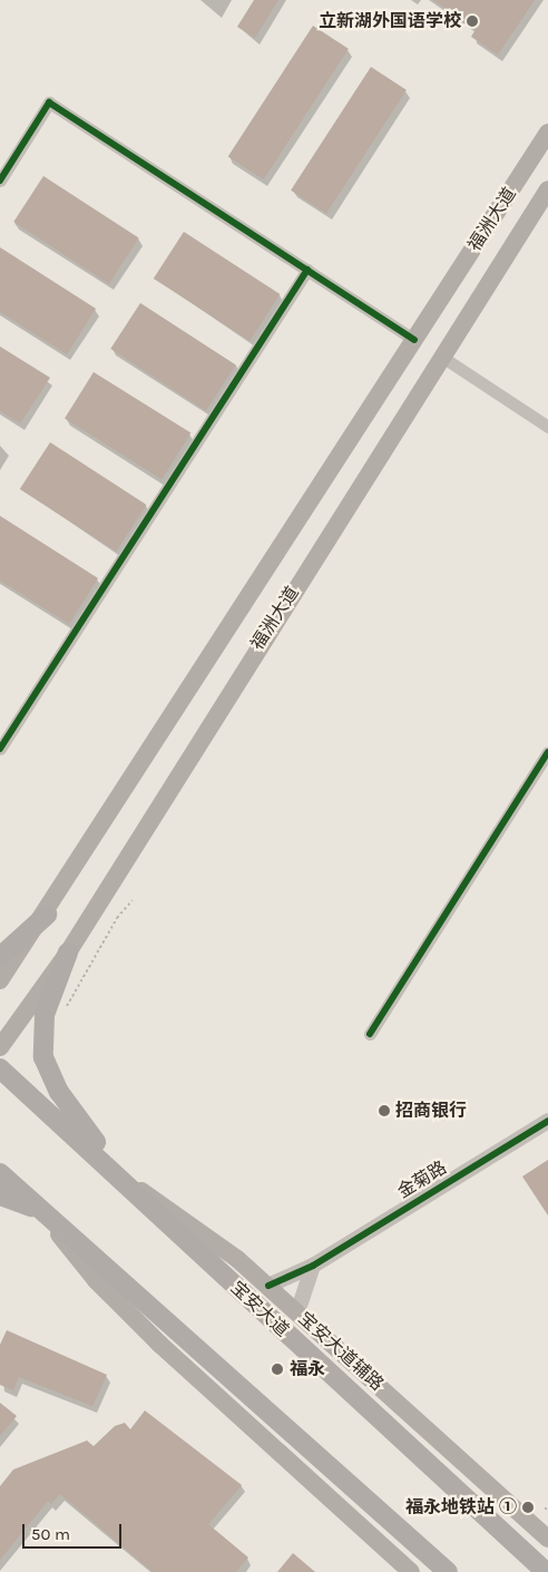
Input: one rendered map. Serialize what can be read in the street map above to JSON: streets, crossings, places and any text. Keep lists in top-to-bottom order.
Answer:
{
  "streets": {
    "main road": ["福洲大道", "宝安大道", "宝安大道辅路"],
    "street": ["金菊路"]
  },
  "crossings": [
    ["金菊路", "宝安大道辅路"],
    ["宝安大道", "宝安大道辅路"]
  ],
  "places": [
    "立新湖外国语学校",
    "招商银行",
    "福永",
    "福永地铁站 ①"
  ],
  "scale_bar": "50 m"
}
